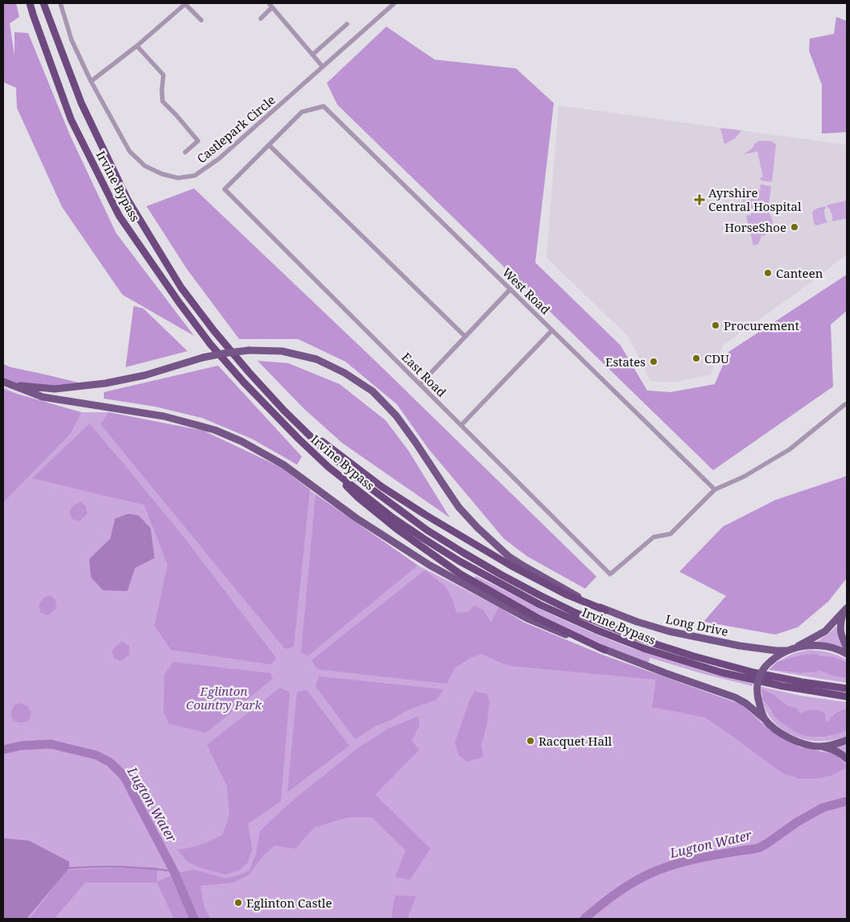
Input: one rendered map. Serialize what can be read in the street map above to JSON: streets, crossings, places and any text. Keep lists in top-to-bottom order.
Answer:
{
  "streets": {
    "highway": ["Irvine Bypass"],
    "main road": ["Long Drive"],
    "street": ["Castlepark Circle", "West Road", "East Road"]
  },
  "crossings": [
    ["West Road", "East Road"]
  ],
  "water": ["Lugton Water"],
  "parks": ["Eglinton Country Park"],
  "places": {
    "health": ["Ayrshire Central Hospital"],
    "other": [
      "HorseShoe",
      "Canteen",
      "Procurement",
      "CDU",
      "Estates",
      "Racquet Hall",
      "Eglinton Castle"
    ]
  }
}
